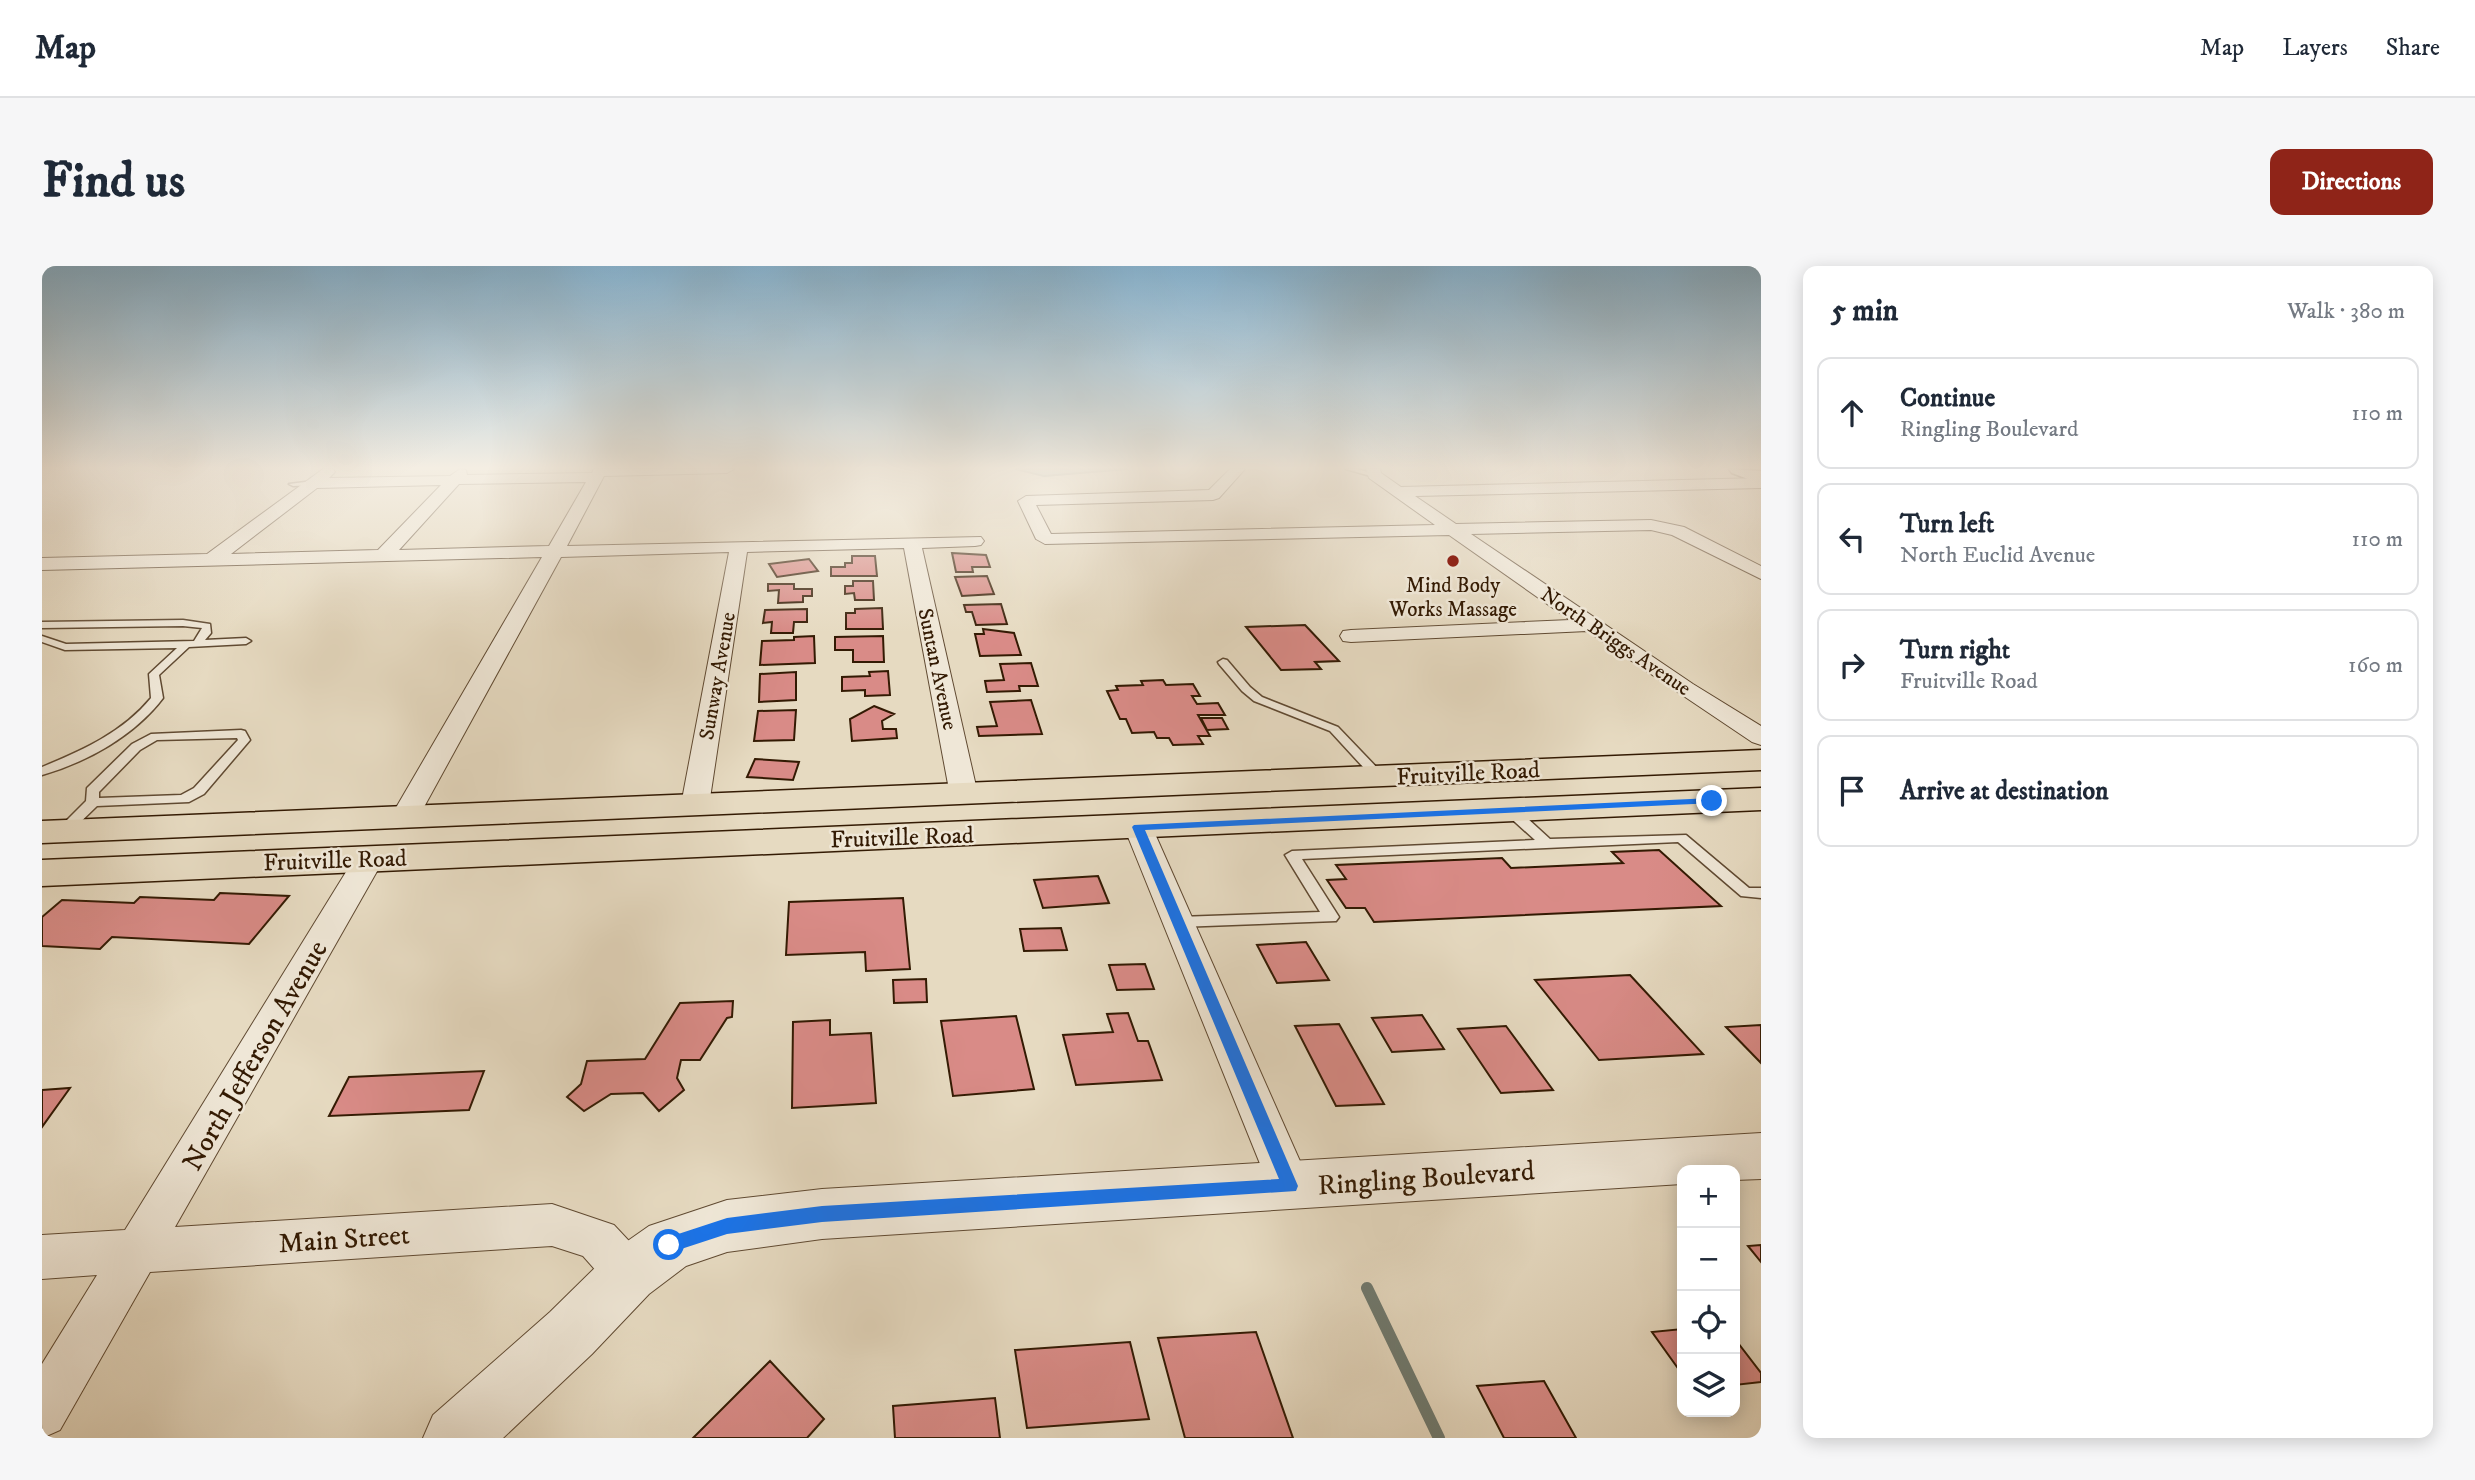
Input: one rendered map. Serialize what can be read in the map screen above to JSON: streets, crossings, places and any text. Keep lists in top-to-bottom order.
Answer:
{
  "streets": {
    "main road": ["Fruitville Road"],
    "street": [
      "North Briggs Avenue",
      "Suntan Avenue",
      "Sunway Avenue",
      "North Jefferson Avenue",
      "Ringling Boulevard",
      "Main Street"
    ]
  },
  "crossings": [
    ["Suntan Avenue", "Fruitville Road"],
    ["Sunway Avenue", "Fruitville Road"],
    ["Fruitville Road", "North Jefferson Avenue"],
    ["North Jefferson Avenue", "Main Street"],
    ["Ringling Boulevard", "Main Street"]
  ],
  "places": ["Mind Body Works Massage"],
  "page": {
    "header": "Map",
    "nav": ["Map", "Layers", "Share"],
    "buttons": "Directions",
    "title": "Find us",
    "heading": ["5 min", "Walk · 380 m"],
    "list": [
      ["Continue", "Ringling Boulevard", "110 m"],
      ["Turn left", "North Euclid Avenue", "110 m"],
      ["Turn right", "Fruitville Road", "160 m"],
      "Arrive at destination"
    ],
    "map_buttons": ["+", "−"]
  }
}
